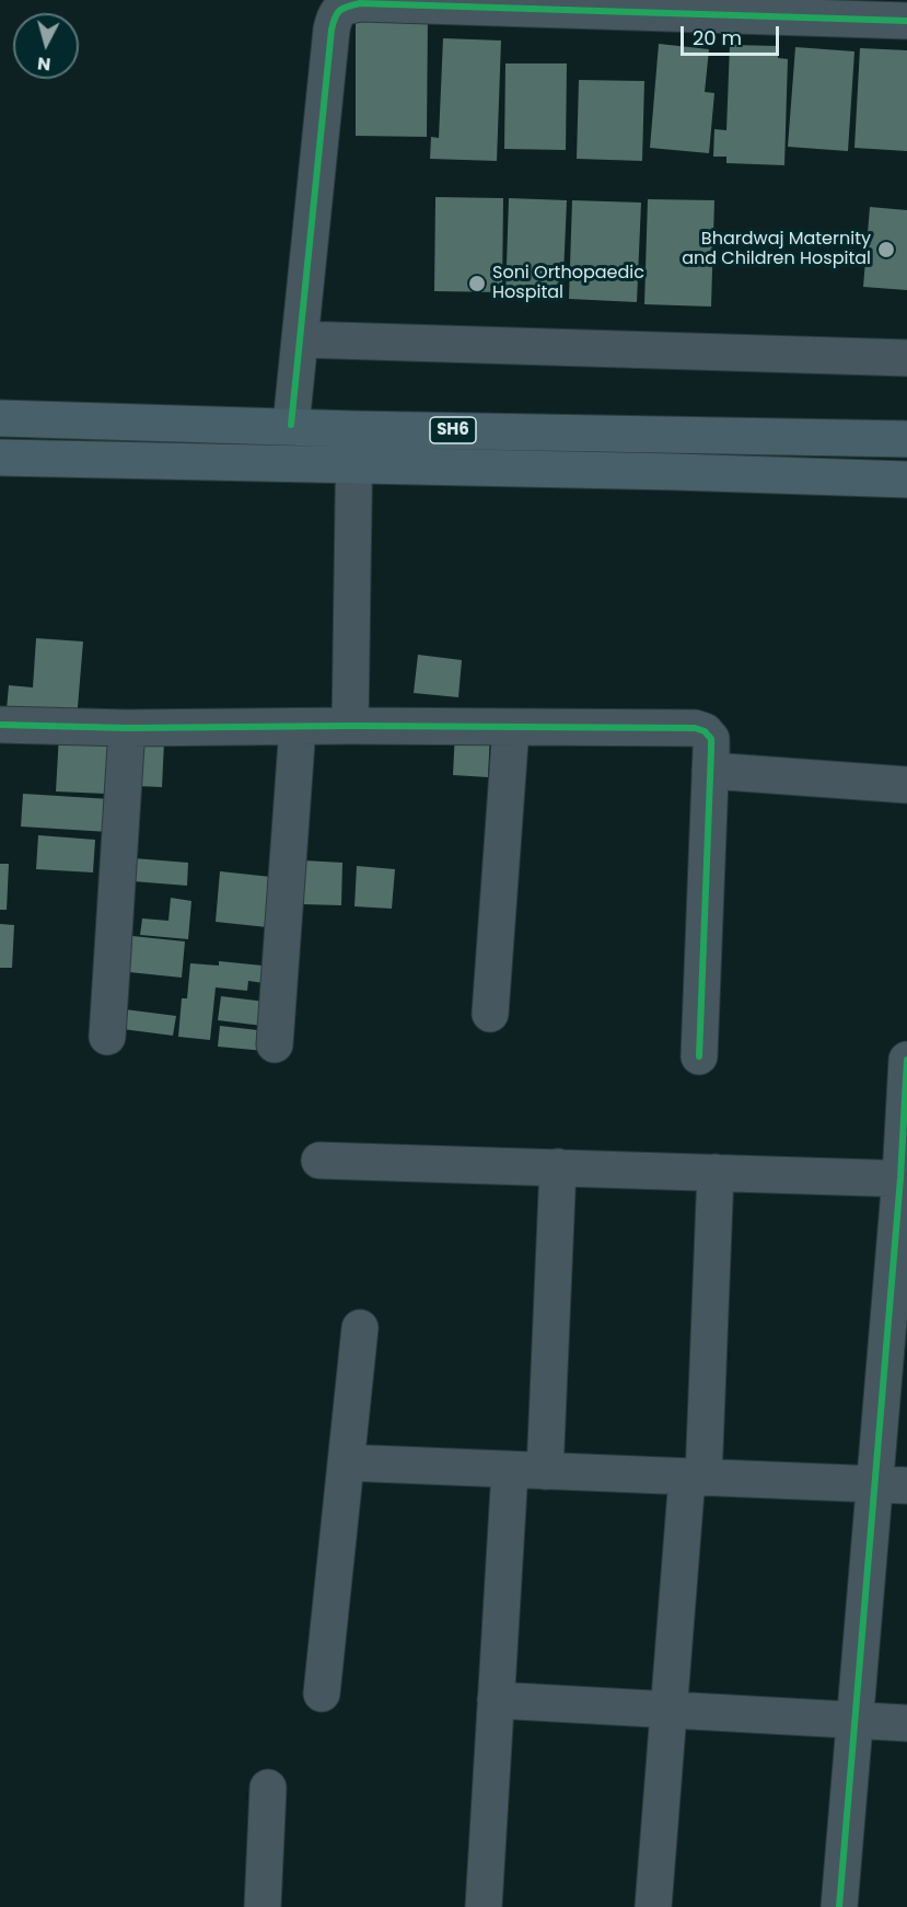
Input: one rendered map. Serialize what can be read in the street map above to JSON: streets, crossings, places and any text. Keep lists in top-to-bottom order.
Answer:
{
  "streets": {
    "main road": ["SH6"]
  },
  "places": ["Bhardwaj Maternity and Children Hospital", "Soni Orthopaedic Hospital"],
  "scale_bar": "20 m",
  "north": "bottom"
}
